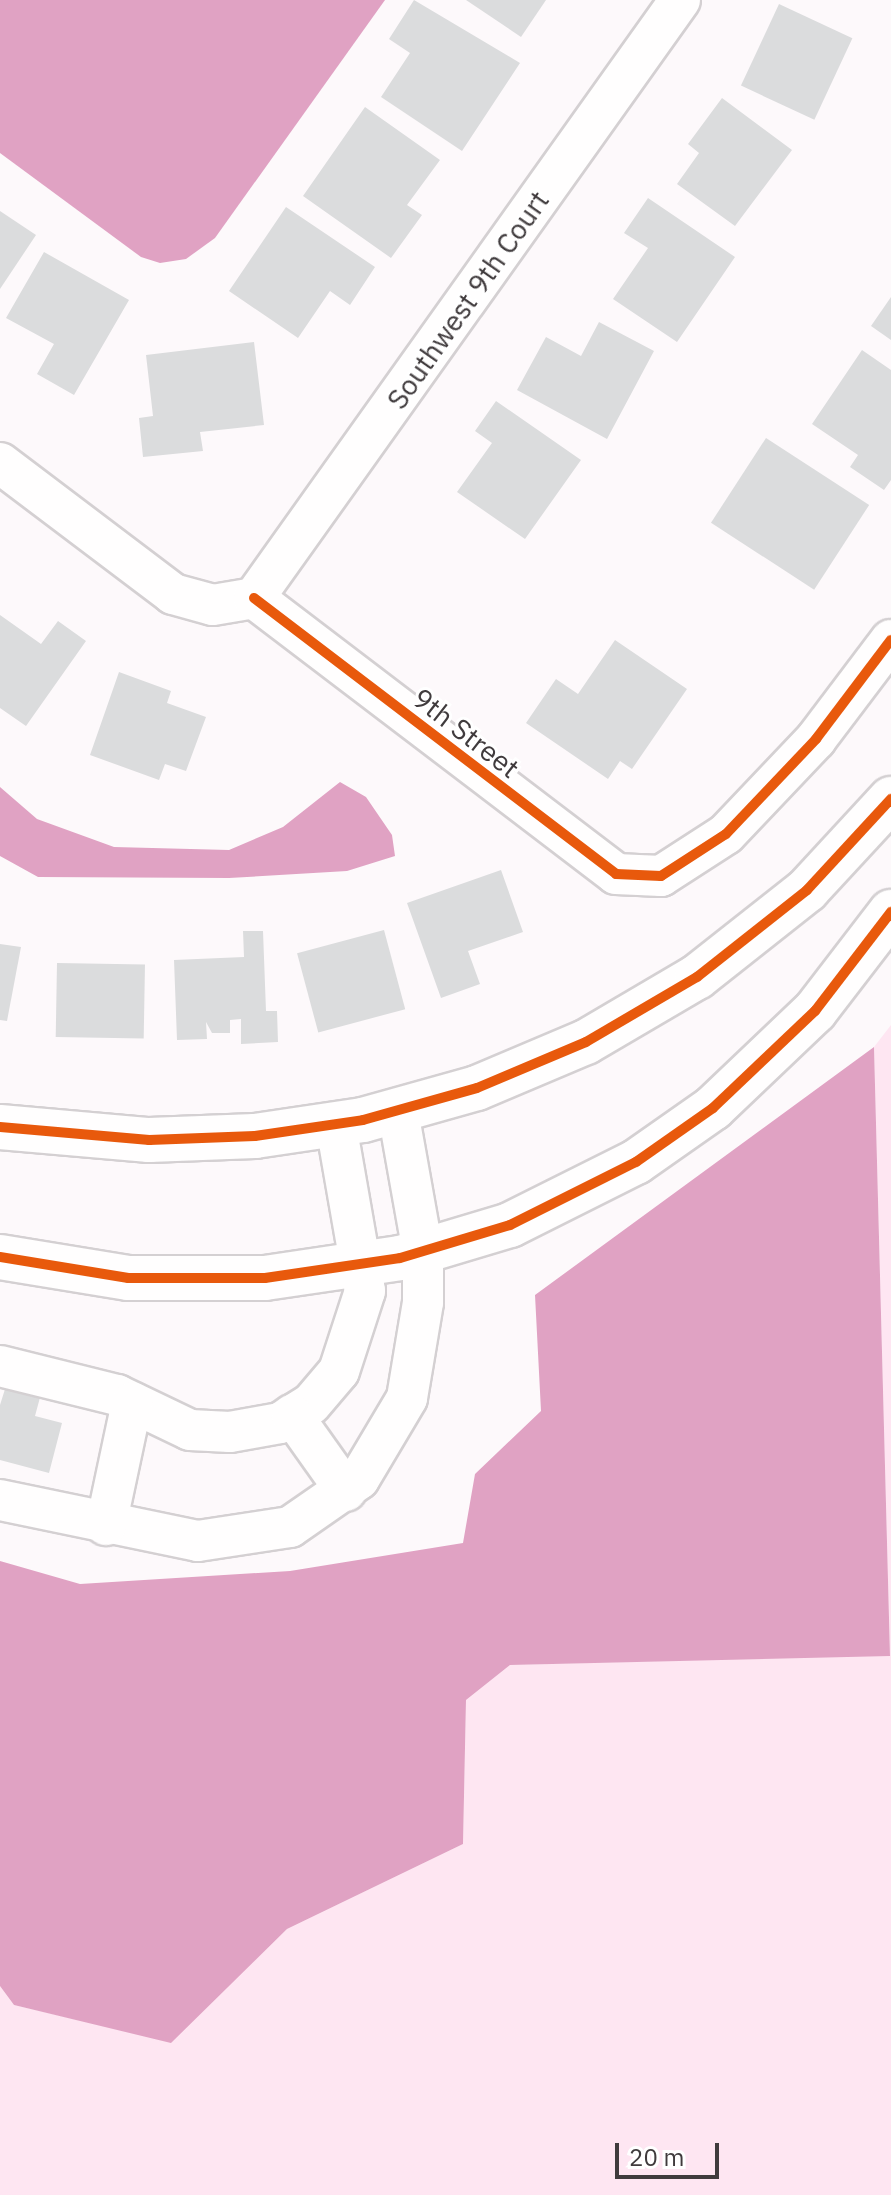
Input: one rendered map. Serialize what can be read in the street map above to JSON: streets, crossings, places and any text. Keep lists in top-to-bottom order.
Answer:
{
  "streets": {
    "street": ["Southwest 9th Court", "9th Street"]
  },
  "crossings": [
    ["Southwest 9th Court", "9th Street"]
  ],
  "scale_bar": "20 m"
}
